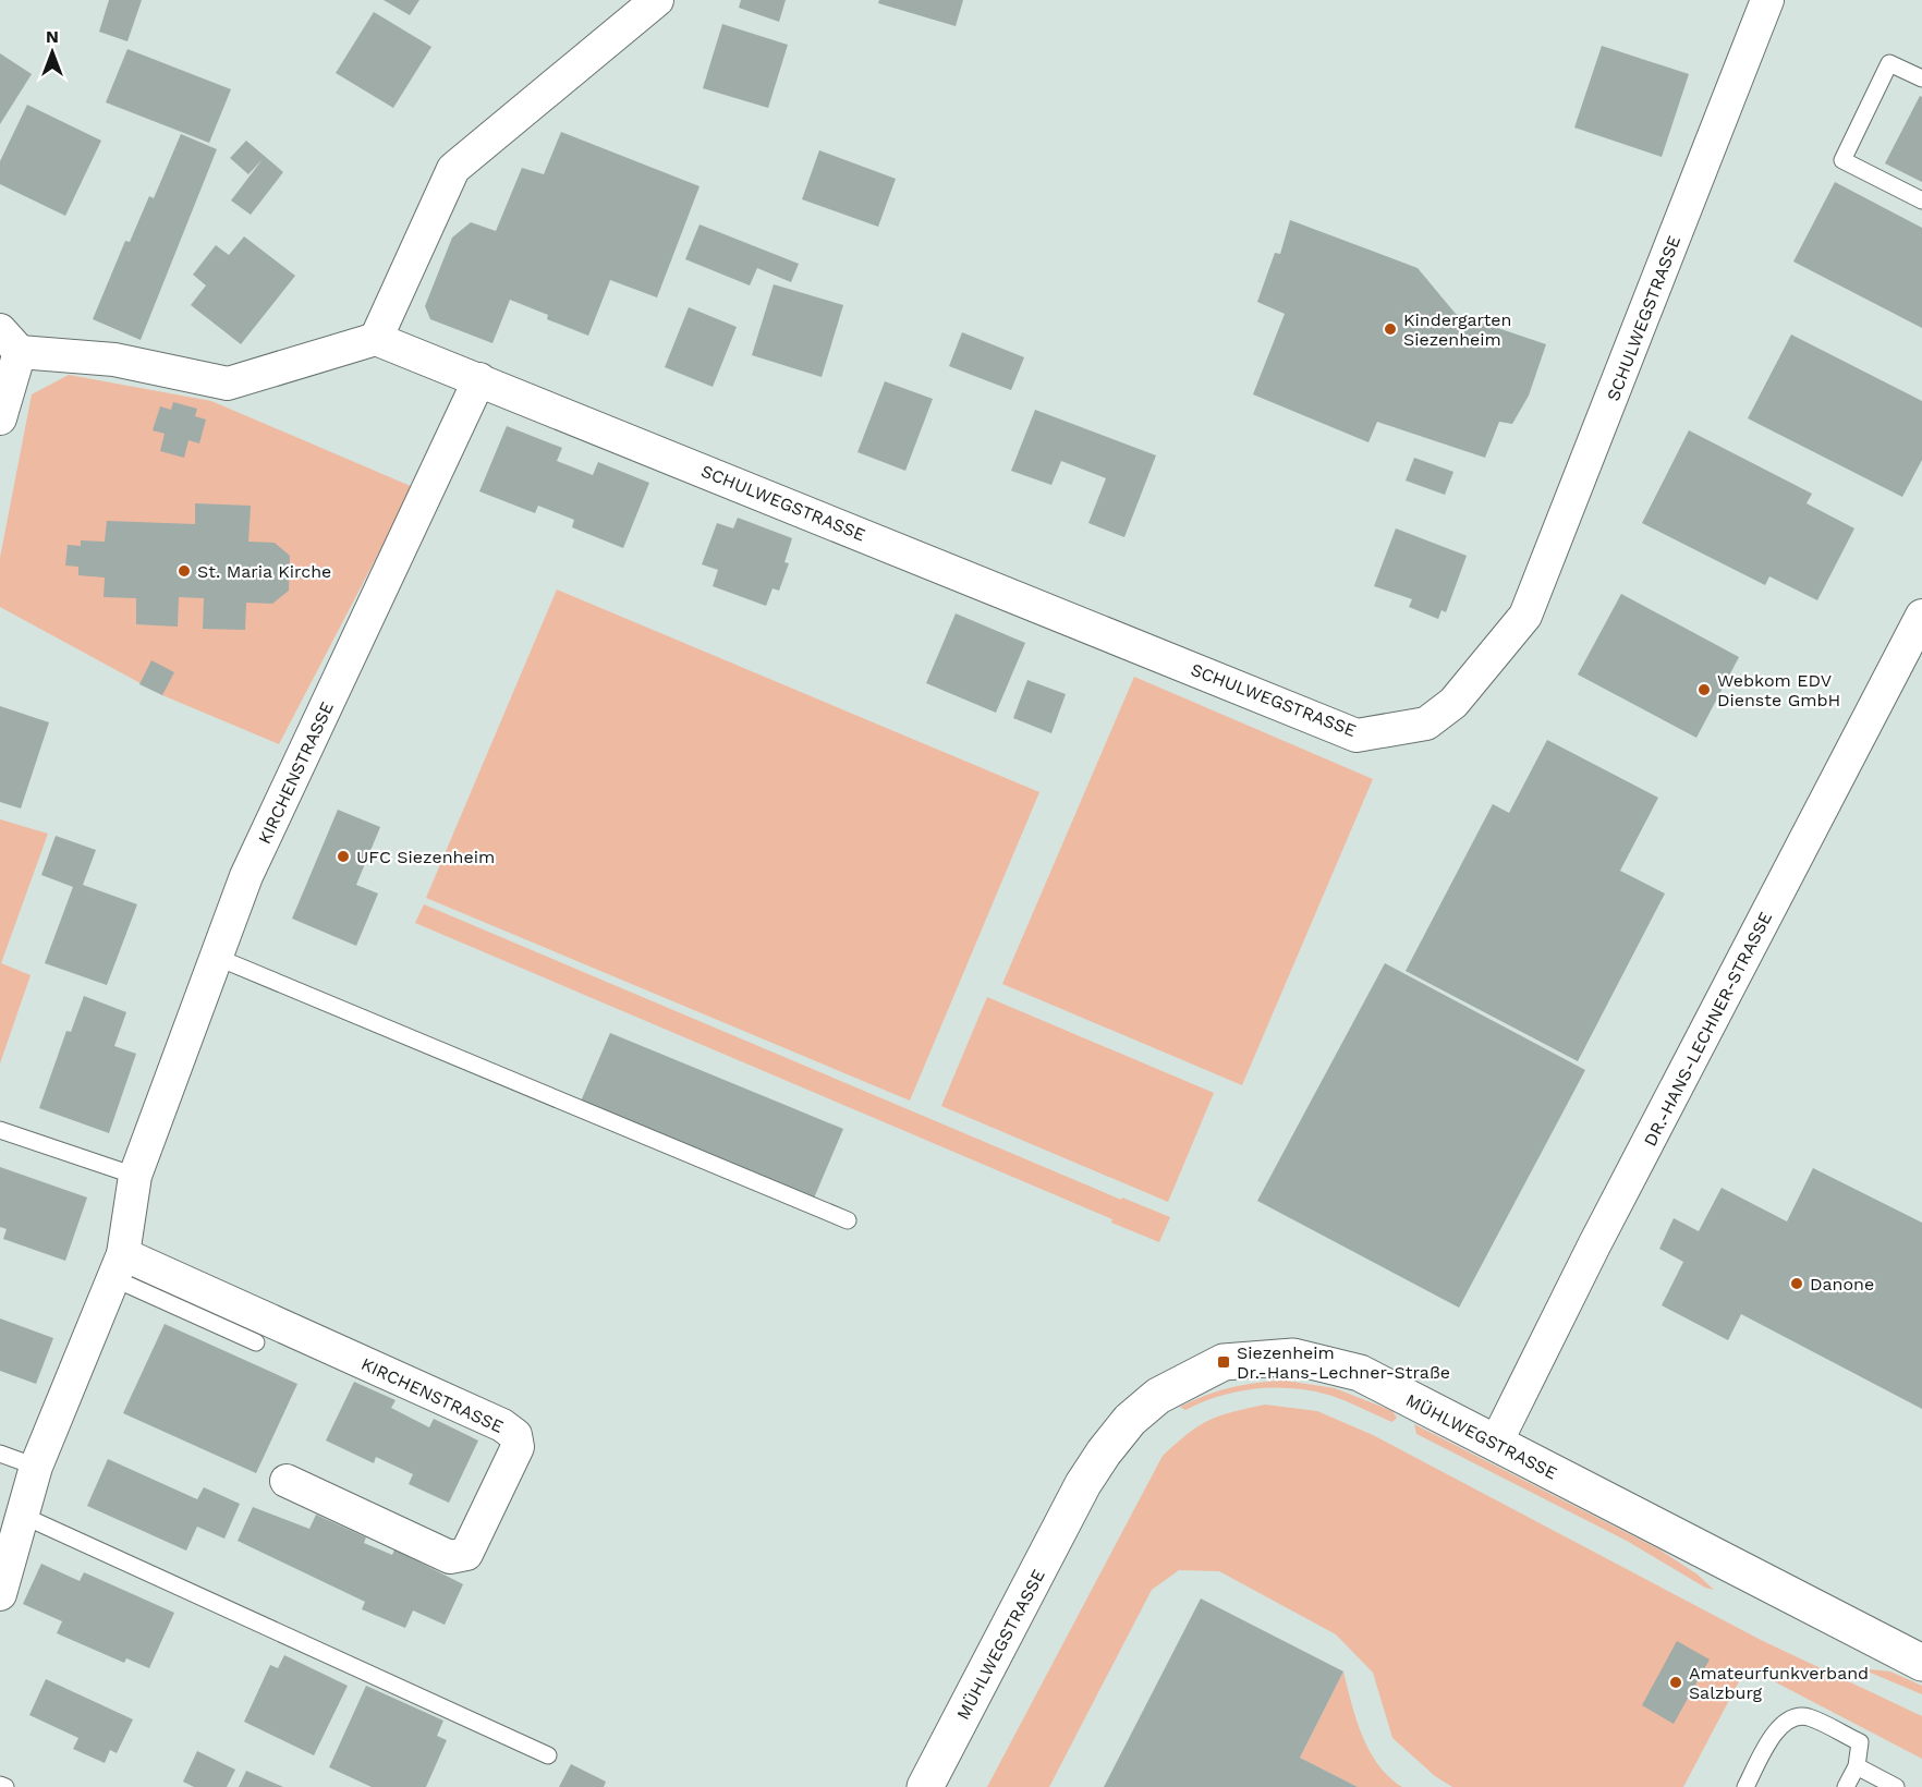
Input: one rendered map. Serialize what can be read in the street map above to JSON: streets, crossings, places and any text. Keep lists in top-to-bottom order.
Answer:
{
  "streets": {
    "street": [
      "SCHULWEGSTRASSE",
      "KIRCHENSTRASSE",
      "DR.-HANS-LECHNER-STRASSE",
      "MÜHLWEGSTRASSE"
    ]
  },
  "crossings": [
    ["SCHULWEGSTRASSE", "KIRCHENSTRASSE"],
    ["DR.-HANS-LECHNER-STRASSE", "MÜHLWEGSTRASSE"]
  ],
  "places": {
    "other": [
      "Kindergarten Siezenheim",
      "St. Maria Kirche",
      "Webkom EDV Dienste GmbH",
      "UFC Siezenheim",
      "Danone",
      "Amateurfunkverband Salzburg"
    ],
    "transit": ["Siezenheim Dr.-Hans-Lechner-Straße"]
  },
  "north": "top"
}
